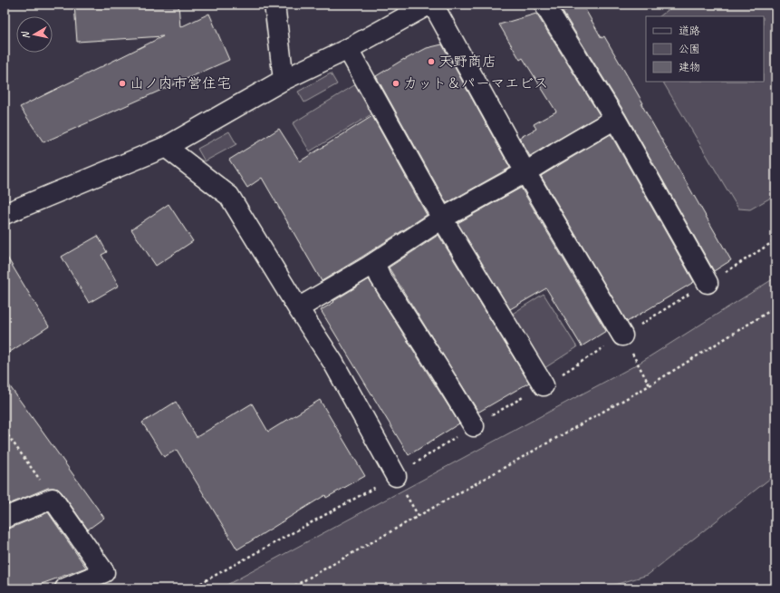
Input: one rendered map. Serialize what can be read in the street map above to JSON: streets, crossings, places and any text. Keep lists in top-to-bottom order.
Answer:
{
  "places": ["天野商店", "山ノ内市営住宅", "カット＆パーマエビス"],
  "legend": ["道路", "公園", "建物"],
  "north": "left"
}
